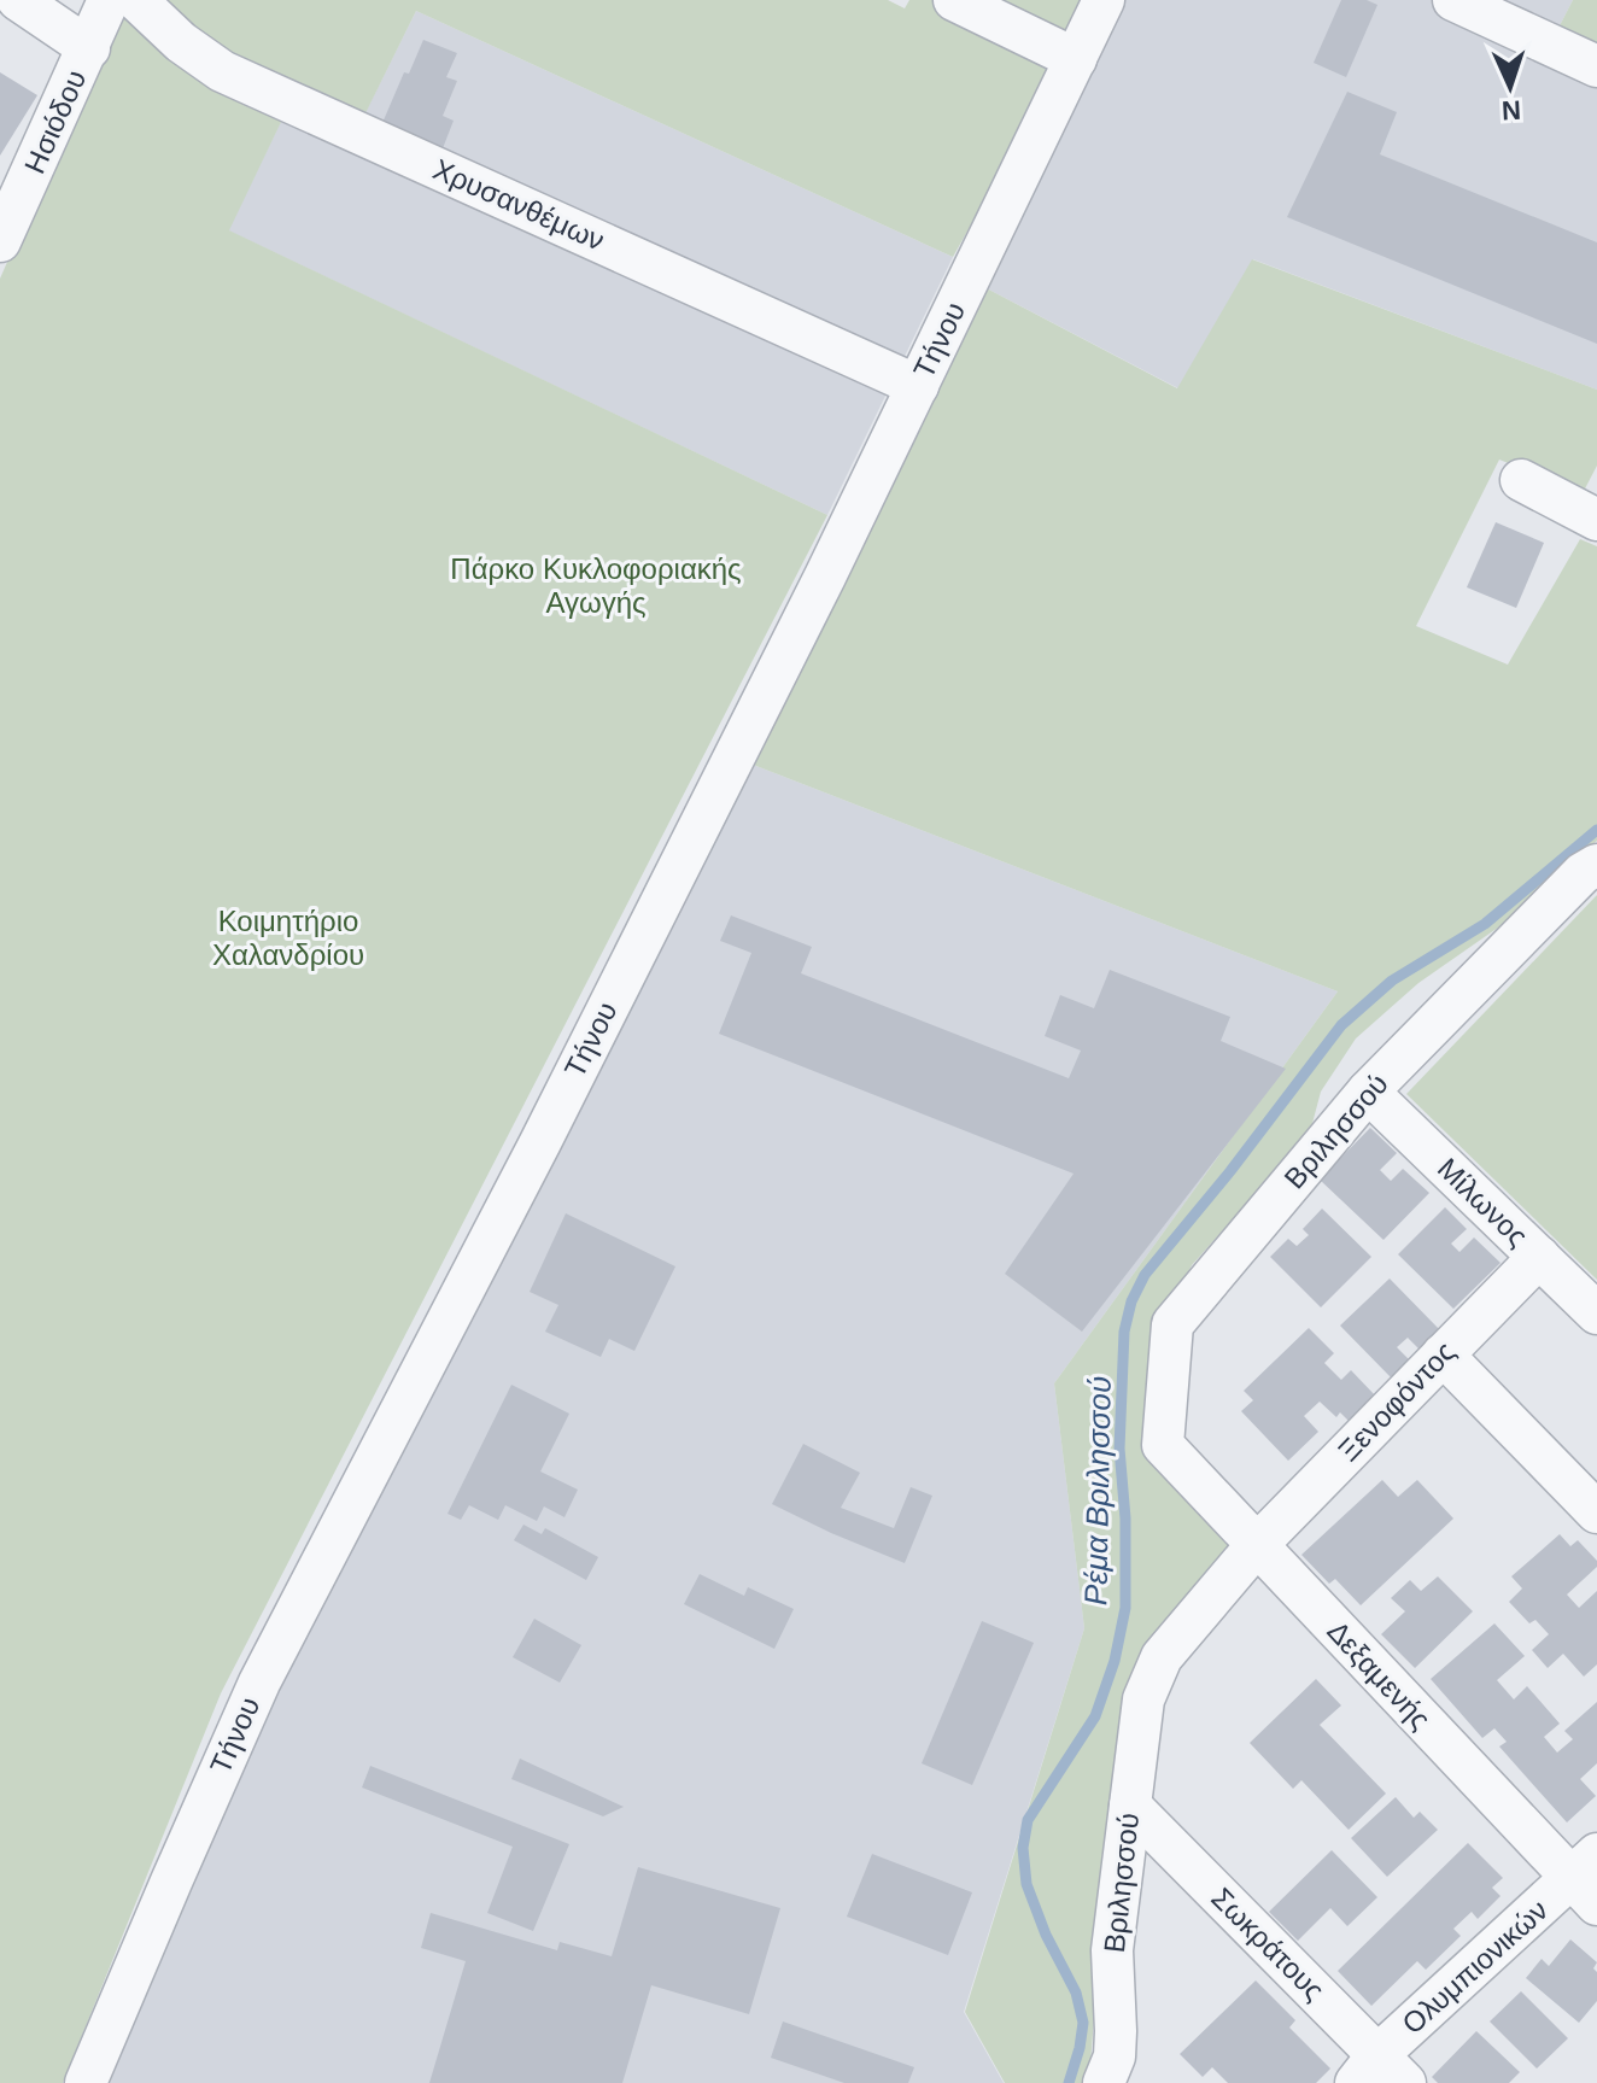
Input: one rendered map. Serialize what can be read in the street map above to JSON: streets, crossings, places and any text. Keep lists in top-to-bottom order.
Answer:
{
  "streets": {
    "street": [
      "Ησιόδου",
      "Χρυσανθέμων",
      "Τήνου",
      "Βριλησσού",
      "Μίλωνος",
      "Ξενοφόντος",
      "Δεξαμενής",
      "Σωκράτους",
      "Ολυμπιονικών"
    ]
  },
  "crossings": [
    ["Χρυσανθέμων", "Τήνου"],
    ["Βριλησσού", "Μίλωνος"],
    ["Βριλησσού", "Ξενοφόντος"],
    ["Βριλησσού", "Δεξαμενής"],
    ["Βριλησσού", "Σωκράτους"],
    ["Μίλωνος", "Ξενοφόντος"],
    ["Ξενοφόντος", "Δεξαμενής"],
    ["Δεξαμενής", "Ολυμπιονικών"],
    ["Σωκράτους", "Ολυμπιονικών"]
  ],
  "water": ["Ρέμα Βριλησσού"],
  "parks": ["Πάρκο Κυκλοφοριακής Αγωγής", "Κοιμητήριο Χαλανδρίου"],
  "north": "bottom"
}
